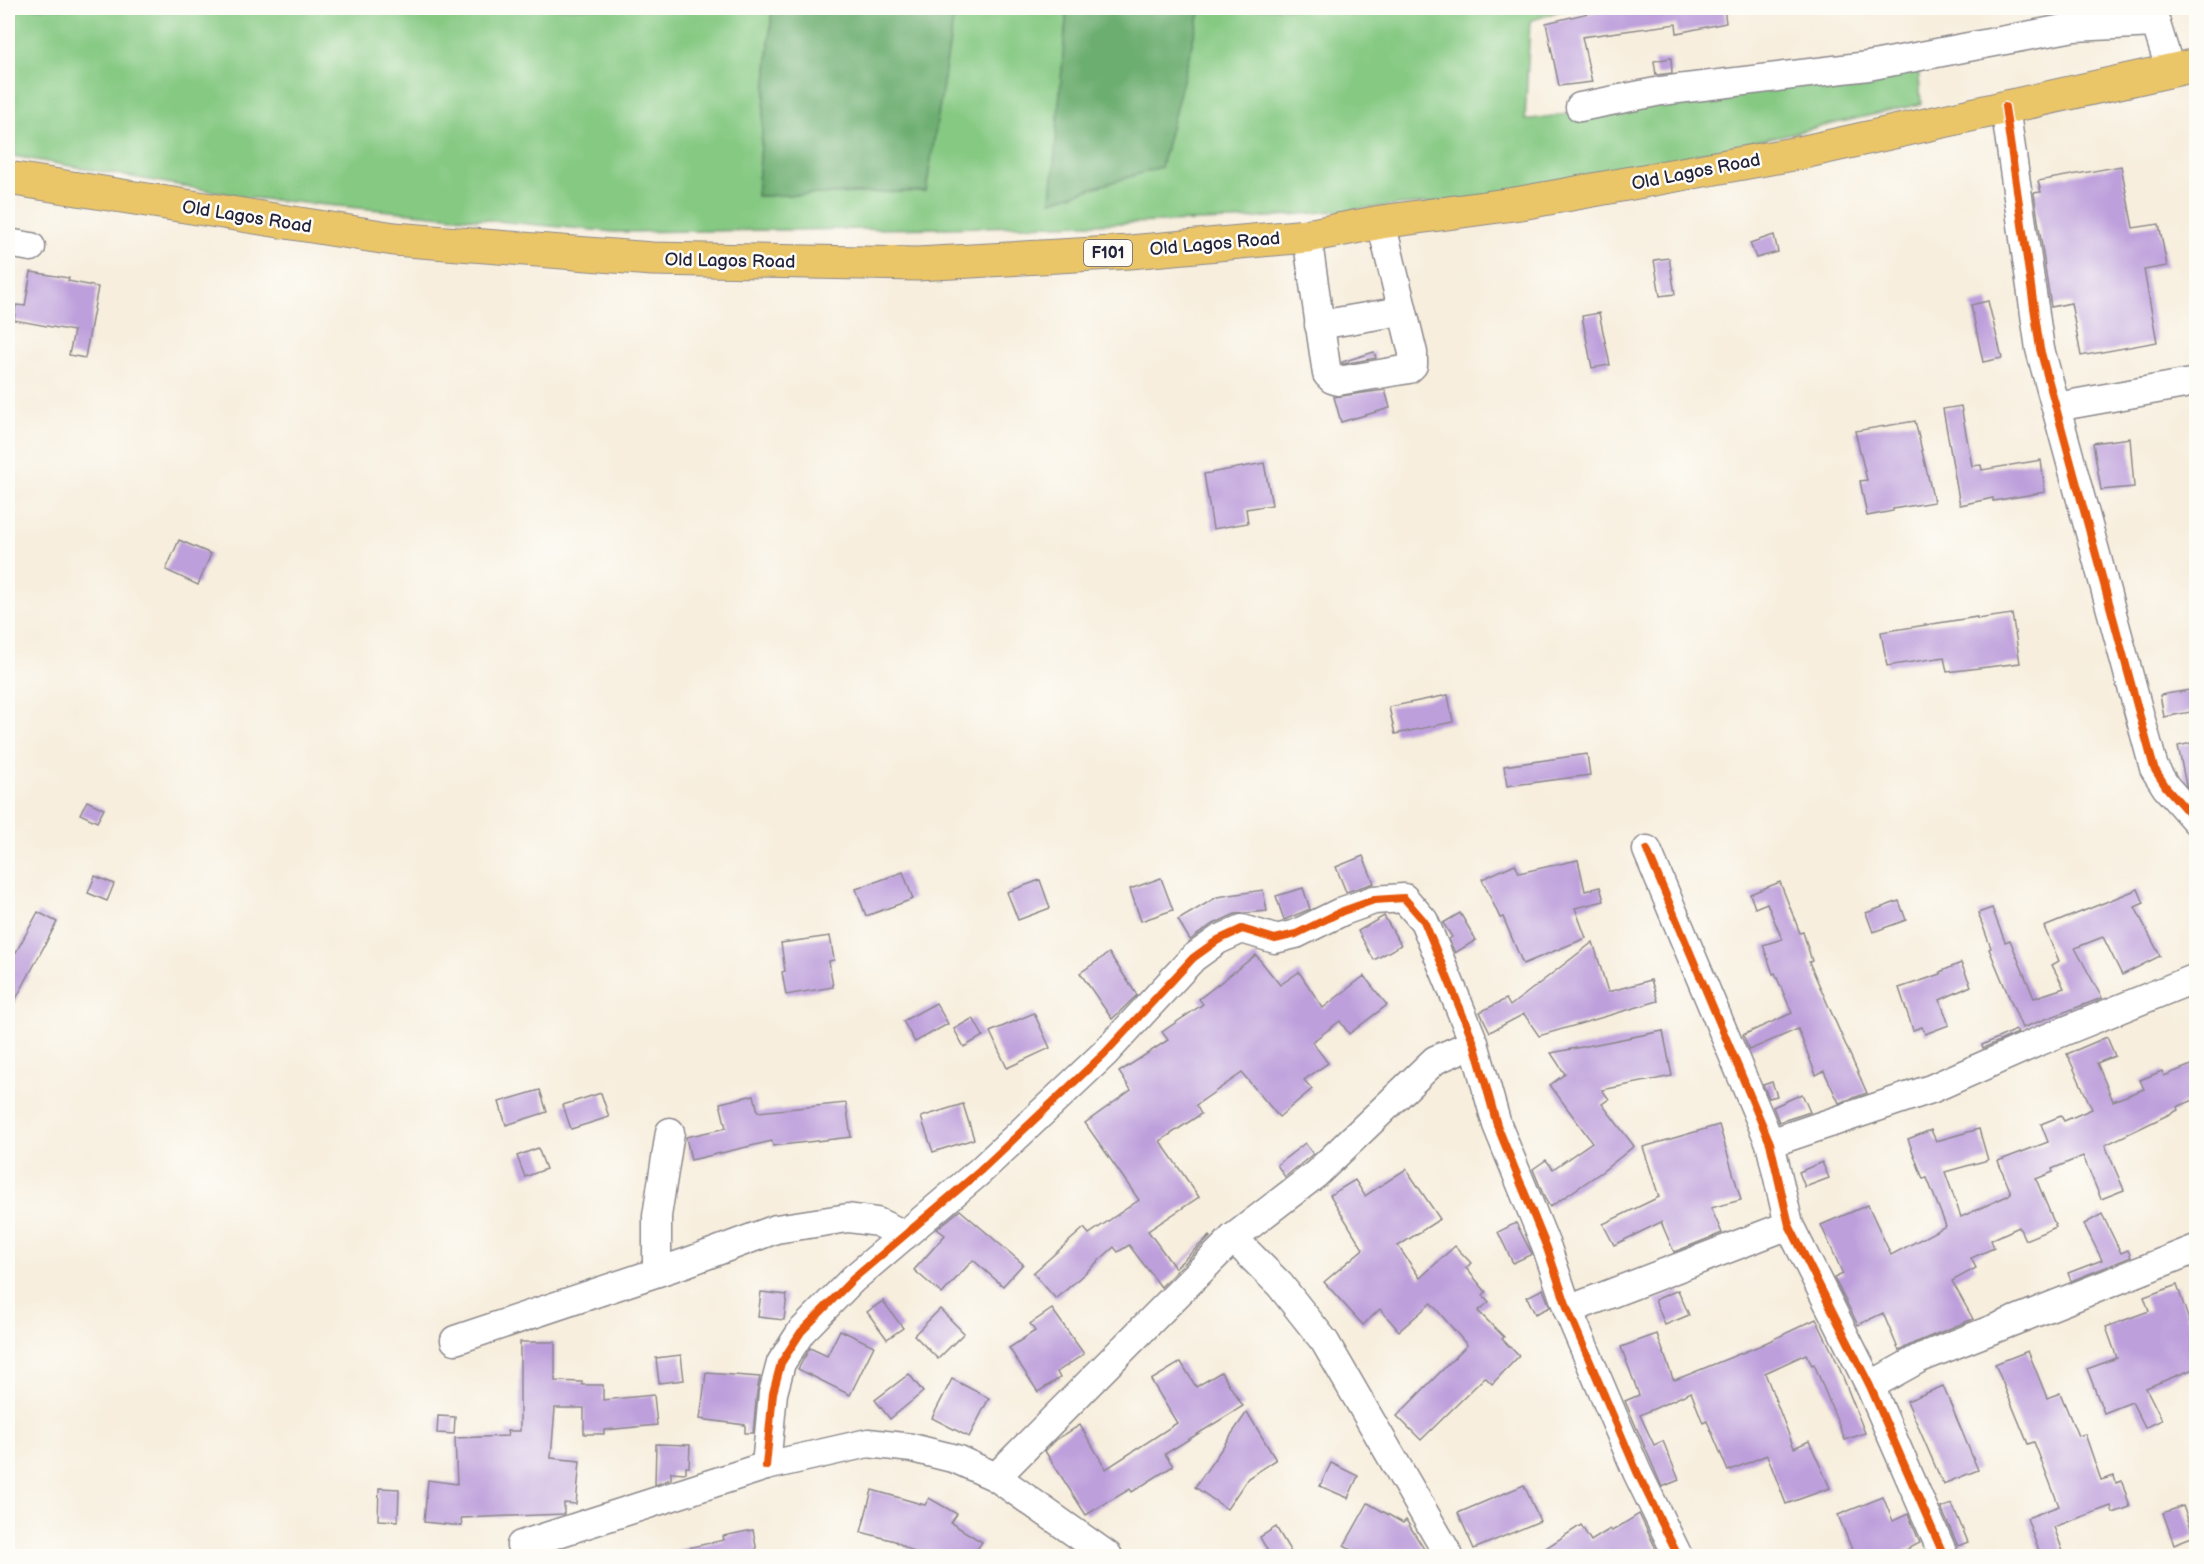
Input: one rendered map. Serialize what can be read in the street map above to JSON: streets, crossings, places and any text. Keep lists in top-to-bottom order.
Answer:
{
  "streets": {
    "main road": ["Old Lagos Road", "F101"]
  }
}
